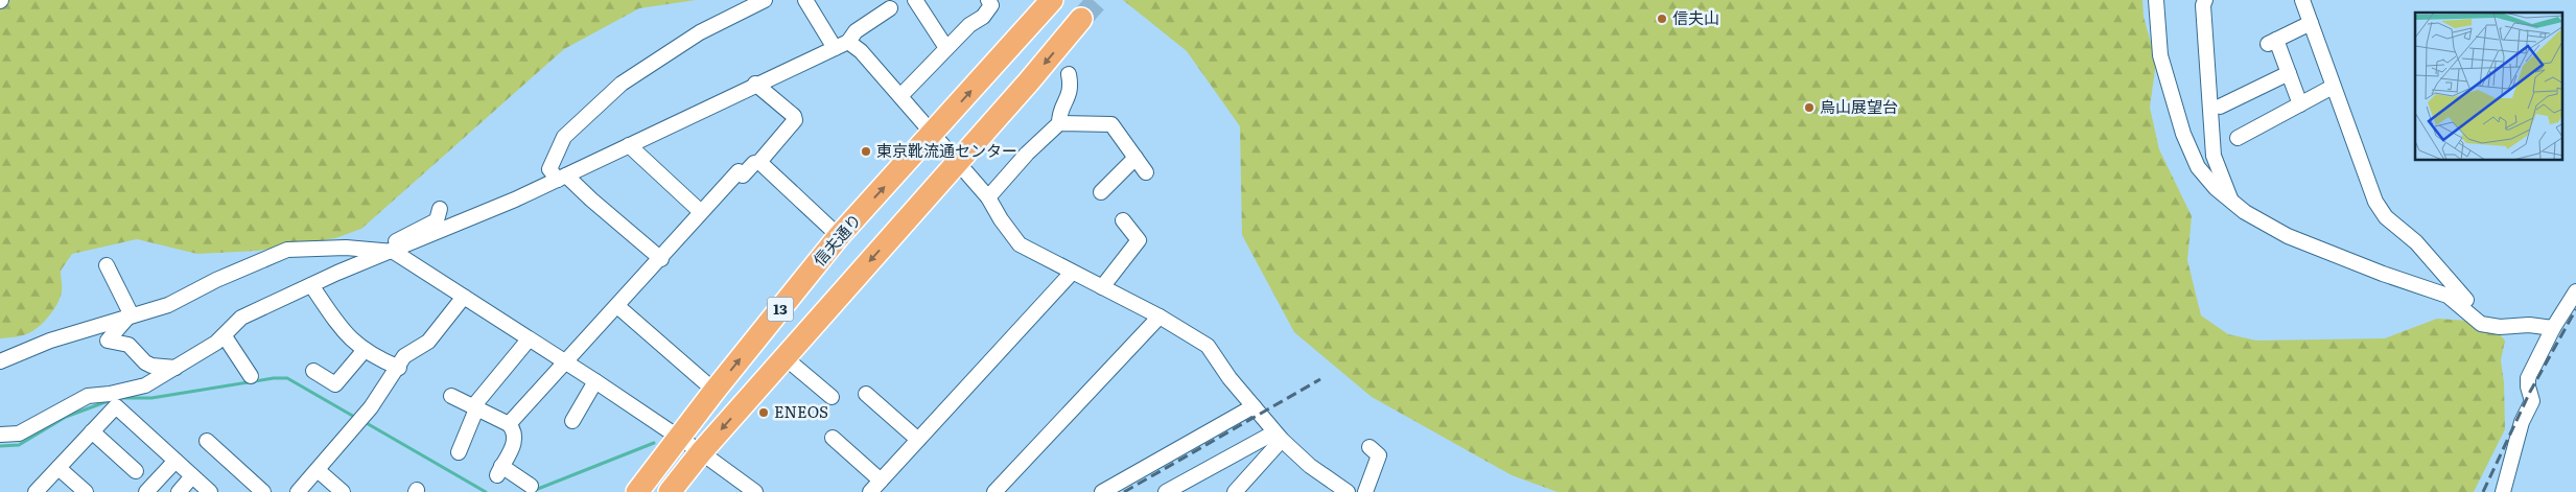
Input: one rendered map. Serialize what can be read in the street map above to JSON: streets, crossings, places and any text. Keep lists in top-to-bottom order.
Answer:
{
  "streets": {
    "highway": ["信夫通り", "13"]
  },
  "places": [
    "信夫山",
    "烏山展望台",
    "東京靴流通センター",
    "ENEOS"
  ]
}
